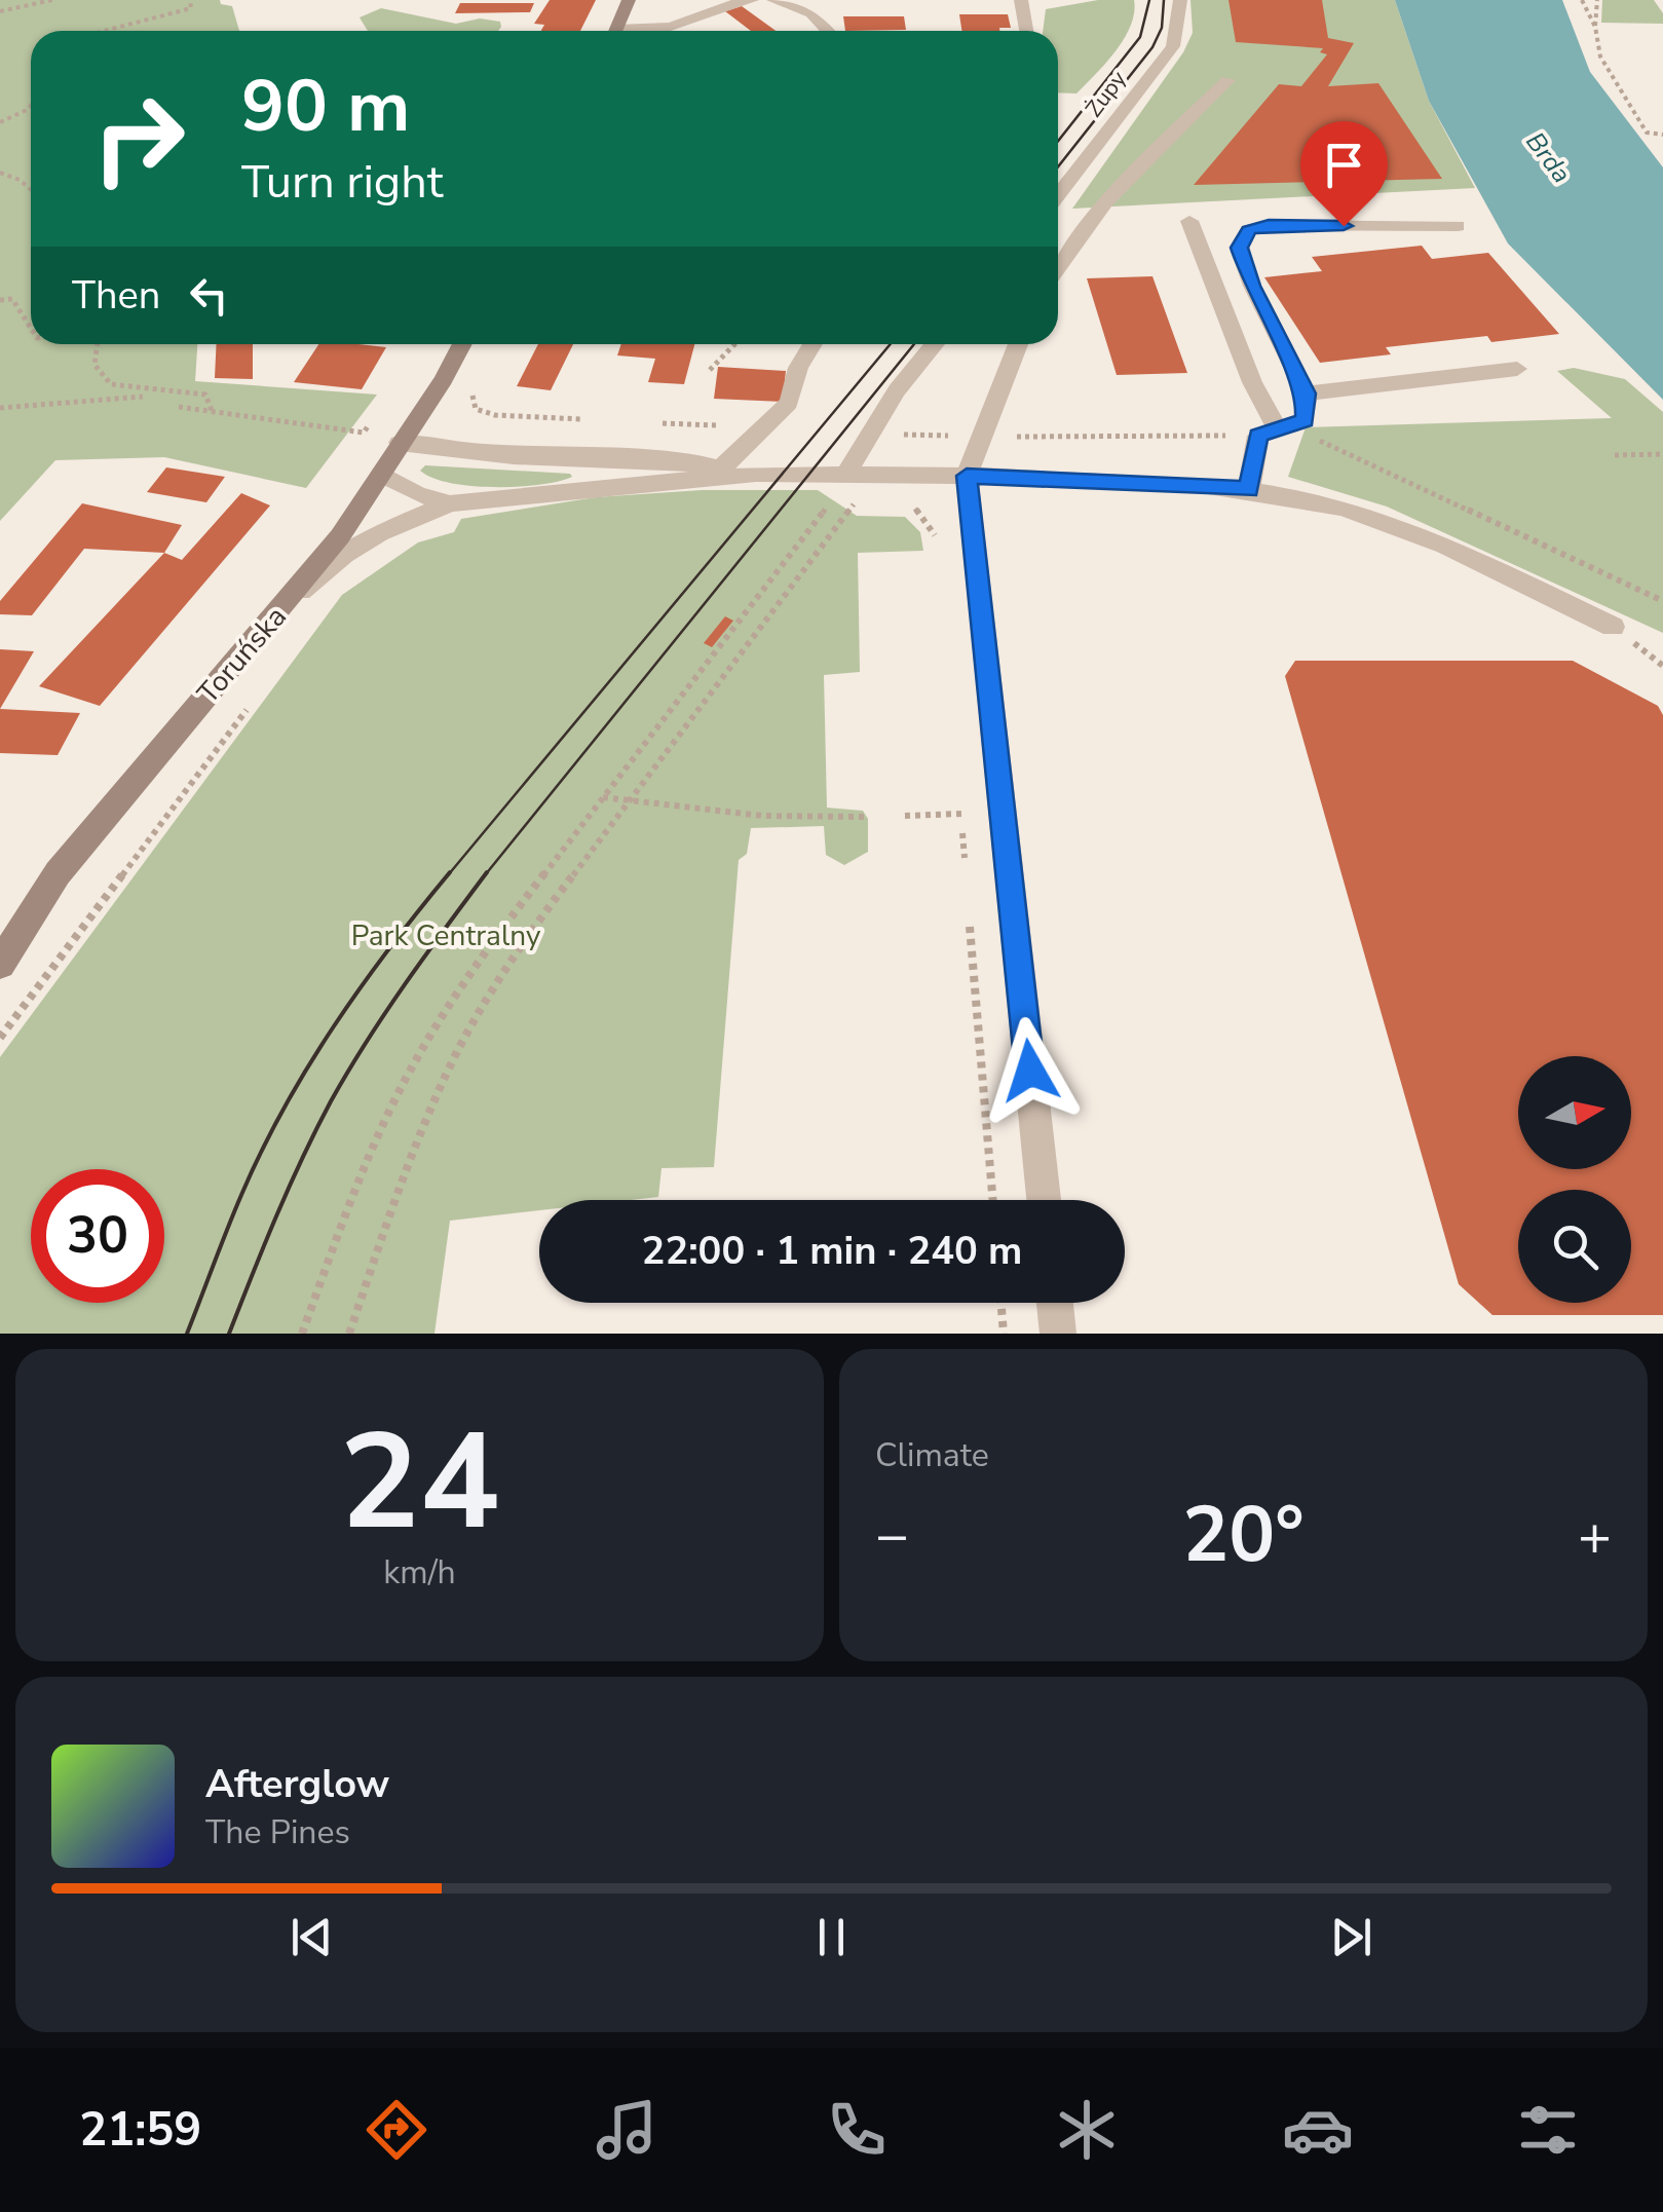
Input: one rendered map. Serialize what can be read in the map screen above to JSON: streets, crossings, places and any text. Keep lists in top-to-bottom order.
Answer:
{
  "streets": {
    "street": ["Żupy", "Toruńska"]
  },
  "water": ["Brda"],
  "parks": ["Park Centralny"],
  "north": "right",
  "page": {
    "turn": ["90 m", "Turn right"],
    "then": "Then",
    "limit": "30",
    "trip": "22:00 · 1 min · 240 m",
    "tile": [
      ["24", "km/h"],
      "Climate"
    ],
    "heat": ["−", "20°", "+"],
    "song": ["Afterglow", "The Pines"],
    "tabs": "21:59"
  }
}
